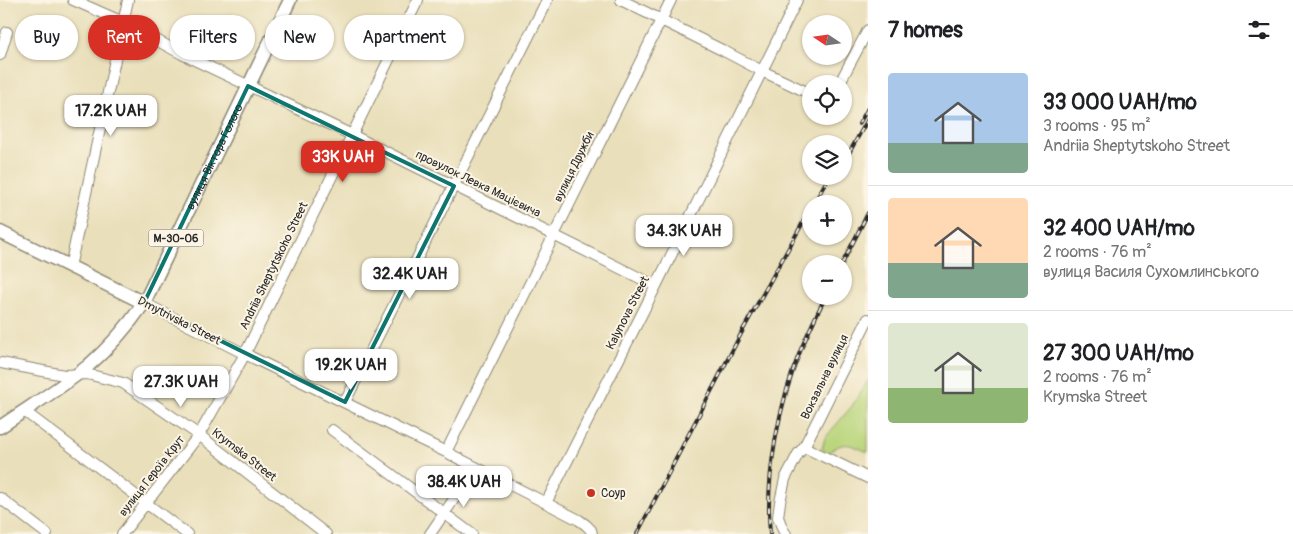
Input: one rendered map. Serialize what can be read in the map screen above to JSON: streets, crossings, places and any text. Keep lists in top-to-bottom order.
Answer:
{
  "streets": {
    "main road": ["вулиця Віктора Голого", "М-30-06", "Dmytrivska Street"],
    "street": [
      "вулиця Дружби",
      "провулок Левка Мацієвича",
      "Andriia Sheptytskoho Street",
      "Kalynova Street",
      "Вокзальна вулиця",
      "Krymska Street",
      "вулиця Героїв Крут"
    ]
  },
  "crossings": [
    ["вулиця Віктора Голого", "провулок Левка Мацієвича"],
    ["вулиця Віктора Голого", "Dmytrivska Street"],
    ["вулиця Віктора Голого", "Krymska Street"],
    ["вулиця Дружби", "провулок Левка Мацієвича"],
    ["вулиця Дружби", "Dmytrivska Street"],
    ["провулок Левка Мацієвича", "Andriia Sheptytskoho Street"],
    ["провулок Левка Мацієвича", "Kalynova Street"],
    ["Andriia Sheptytskoho Street", "Dmytrivska Street"],
    ["Andriia Sheptytskoho Street", "вулиця Героїв Крут"],
    ["Kalynova Street", "Dmytrivska Street"],
    ["Dmytrivska Street", "вулиця Героїв Крут"],
    ["Krymska Street", "вулиця Героїв Крут"]
  ],
  "places": ["Соур"],
  "north": "left",
  "page": {
    "heading": "7 homes",
    "map_buttons": ["+", "−"],
    "chip": [
      "Buy",
      "Rent",
      "Filters",
      "New",
      "Apartment"
    ],
    "list": [
      {
        "name": "33 000 UAH/mo",
        "note": "3 rooms · 95 m² · Andriia Sheptytskoho Street"
      },
      {
        "name": "32 400 UAH/mo",
        "note": "2 rooms · 76 m² · вулиця Василя Сухомлинського"
      },
      {
        "name": "27 300 UAH/mo",
        "note": "2 rooms · 76 m² · Krymska Street"
      }
    ],
    "price": [
      "17.2K UAH",
      "33K UAH",
      "34.3K UAH",
      "32.4K UAH",
      "19.2K UAH",
      "27.3K UAH",
      "38.4K UAH"
    ]
  }
}
